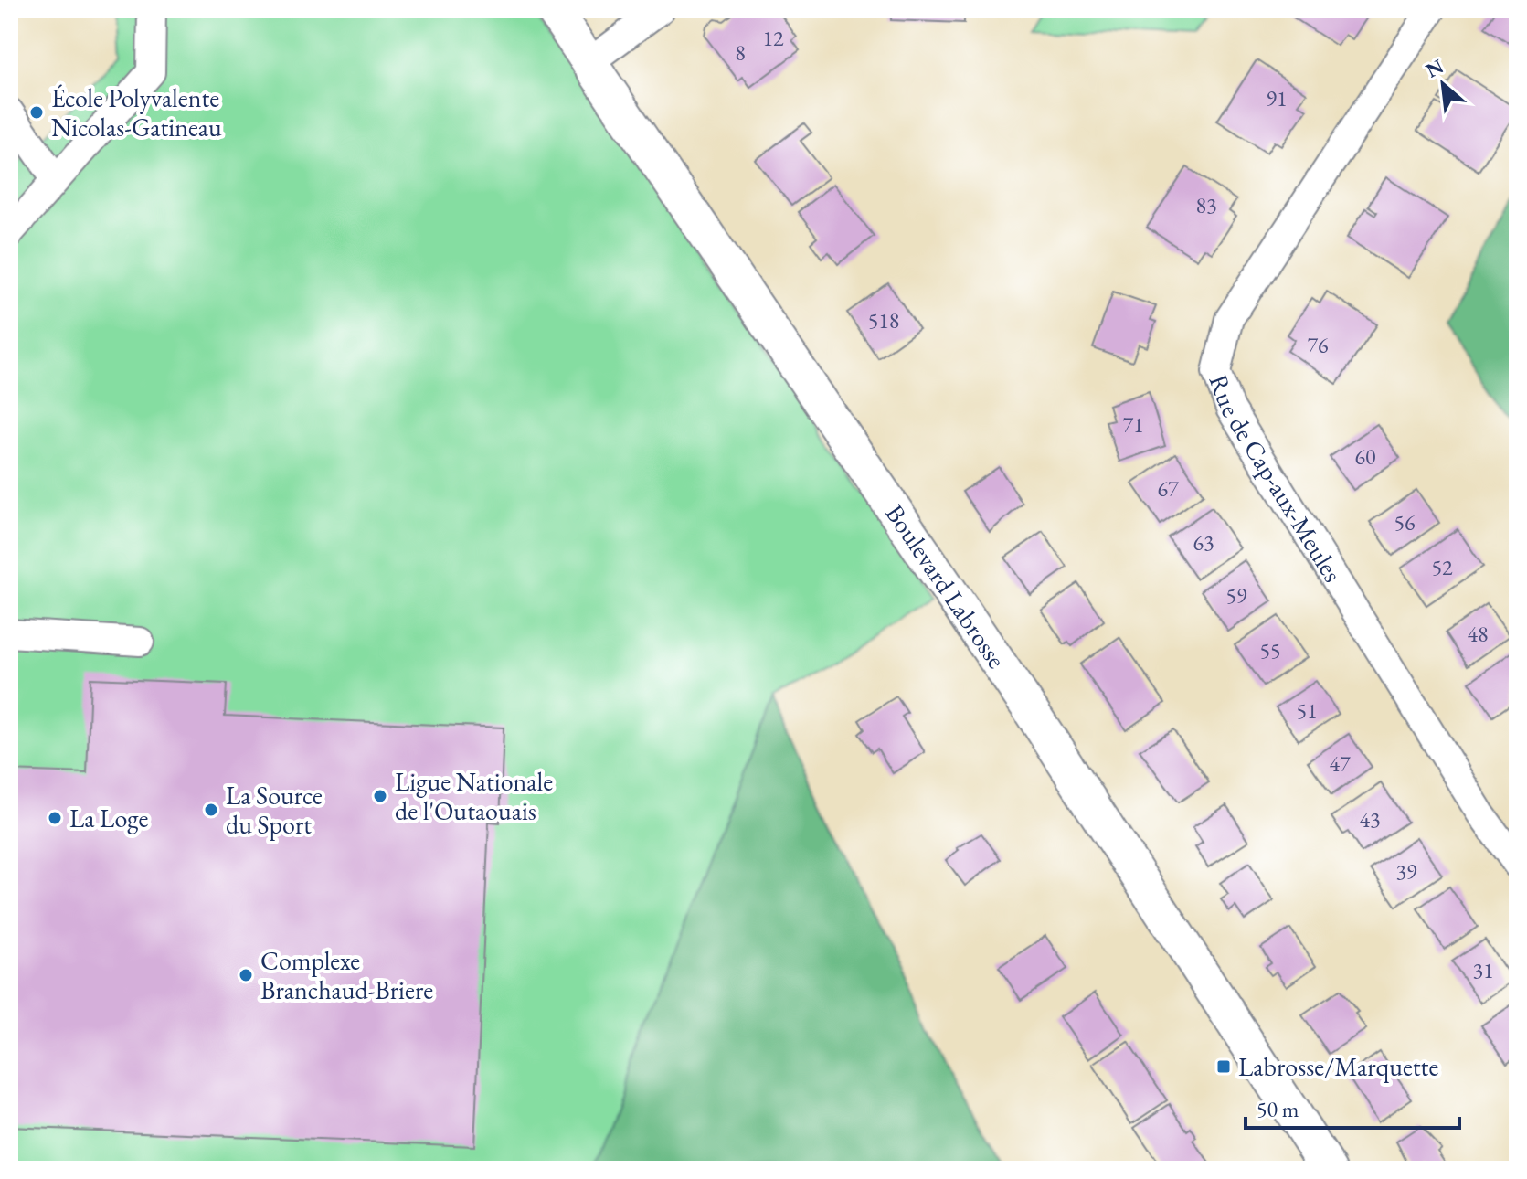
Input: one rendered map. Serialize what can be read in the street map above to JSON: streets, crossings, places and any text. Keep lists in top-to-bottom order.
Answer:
{
  "streets": {
    "main road": ["Boulevard Labrosse"],
    "street": ["Rue de Cap-aux-Meules"]
  },
  "places": {
    "other": [
      "École Polyvalente Nicolas-Gatineau",
      "Ligue Nationale de l'Outaouais",
      "La Source du Sport",
      "La Loge",
      "Complexe Branchaud-Briere"
    ],
    "transit": ["Labrosse/Marquette"]
  },
  "house_numbers": [
    "12",
    "8",
    "91",
    "83",
    "518",
    "76",
    "71",
    "60",
    "67",
    "56",
    "63",
    "52",
    "59",
    "48",
    "55",
    "51",
    "47",
    "43",
    "39",
    "31"
  ],
  "scale_bar": "50 m",
  "north": "top left"
}
